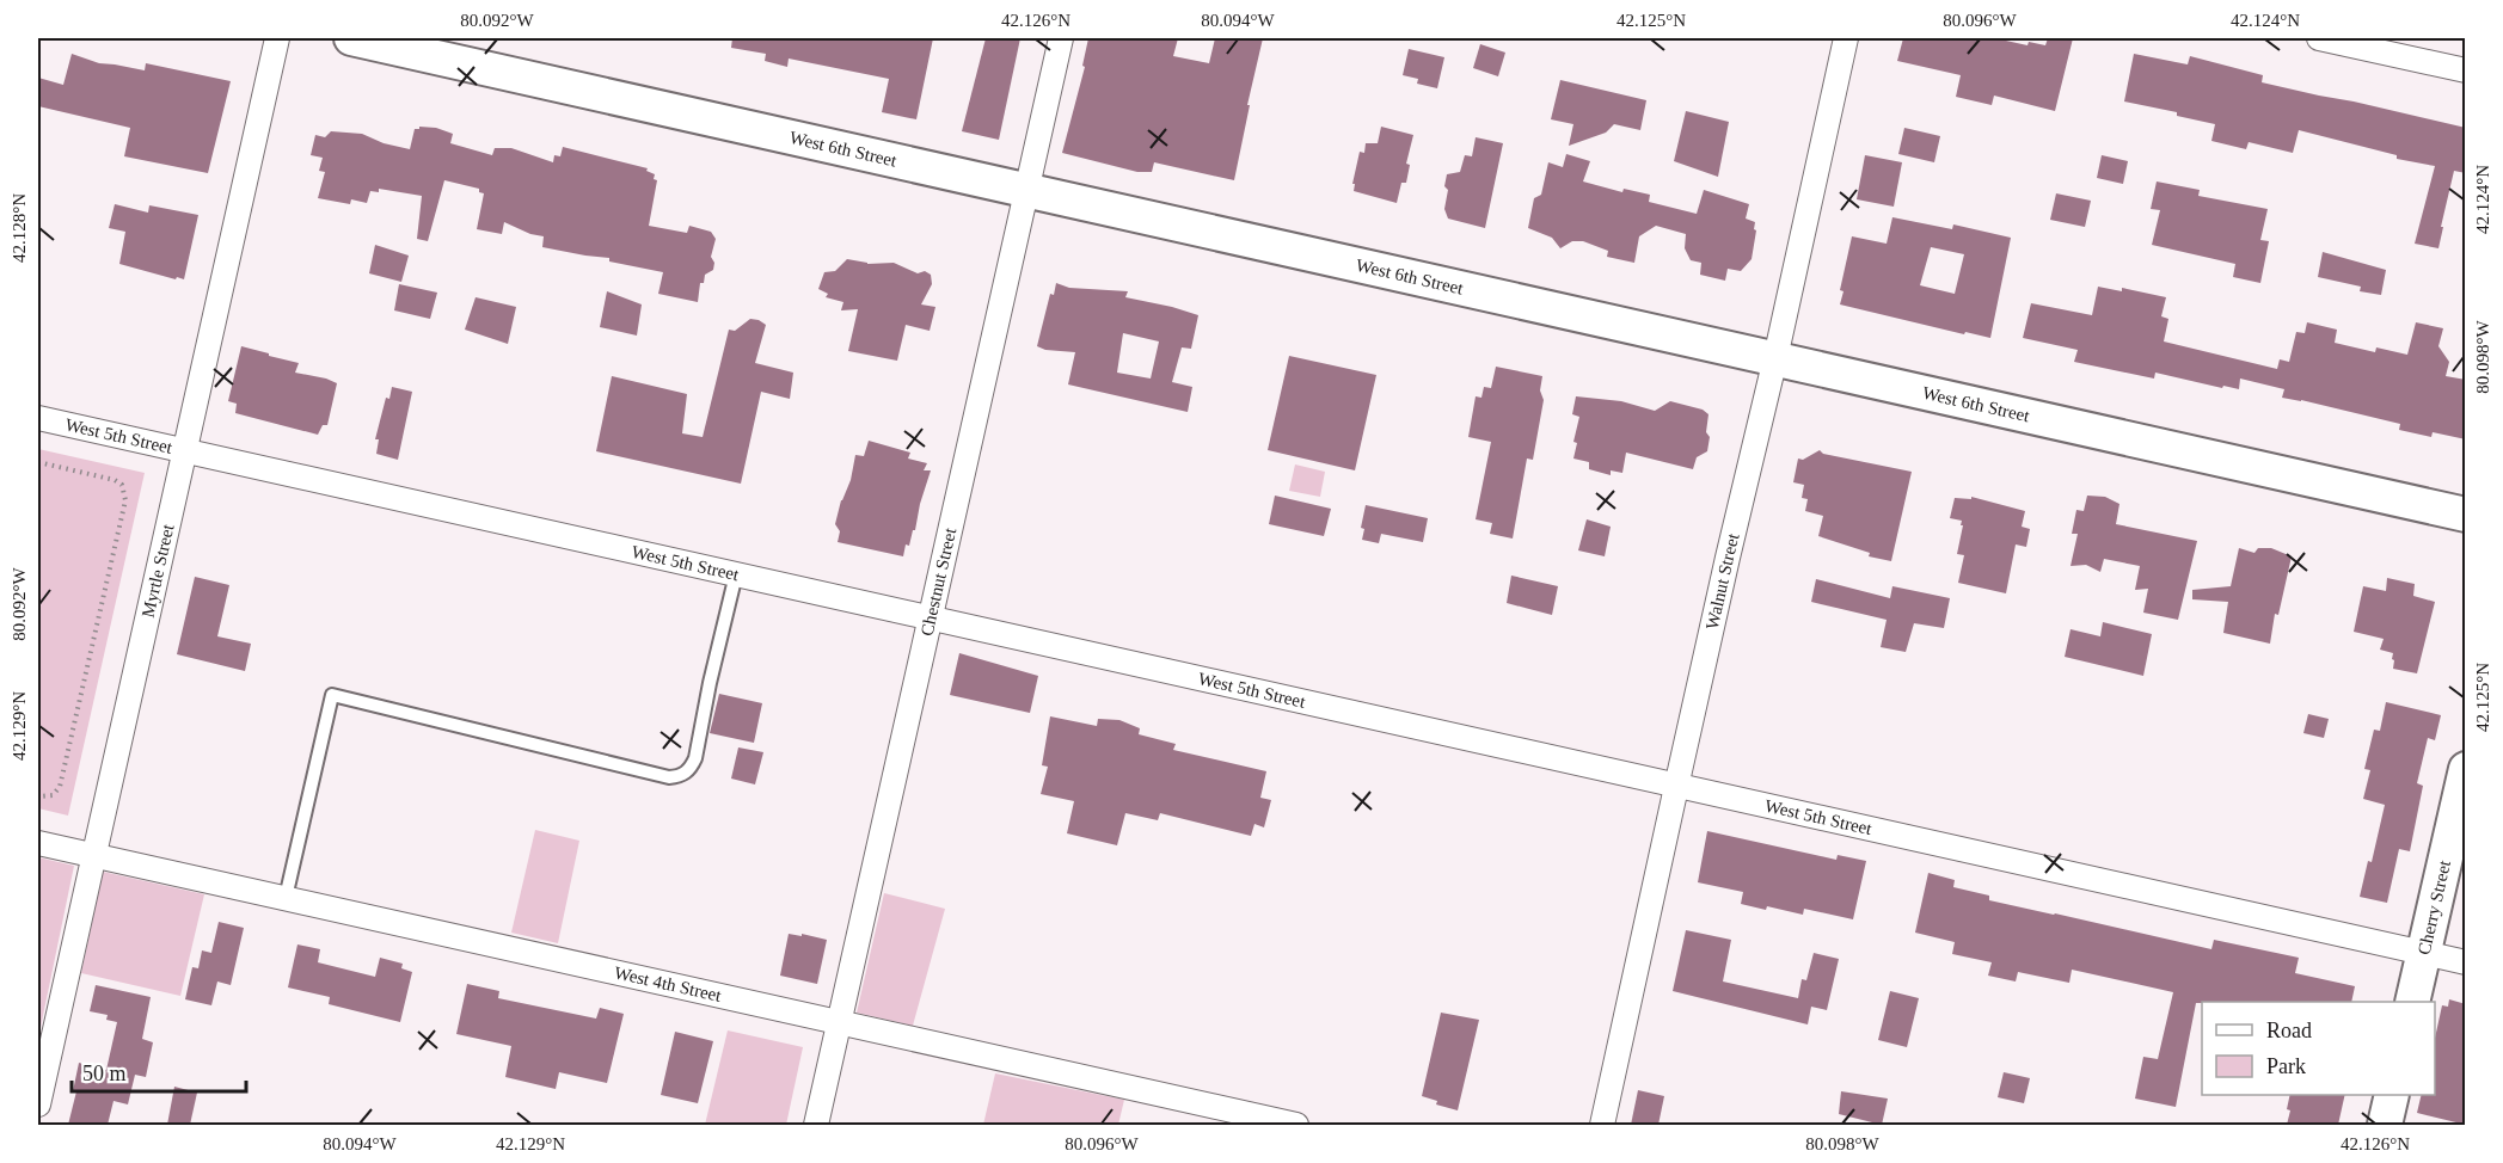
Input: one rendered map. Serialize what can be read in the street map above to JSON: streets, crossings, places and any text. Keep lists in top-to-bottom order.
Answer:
{
  "streets": {
    "main road": ["West 6th Street", "Cherry Street"],
    "street": [
      "West 5th Street",
      "Myrtle Street",
      "Chestnut Street",
      "Walnut Street",
      "West 4th Street"
    ]
  },
  "crossings": [
    ["West 6th Street", "Chestnut Street"],
    ["West 6th Street", "Walnut Street"],
    ["West 5th Street", "Myrtle Street"],
    ["West 5th Street", "Chestnut Street"],
    ["West 5th Street", "Walnut Street"],
    ["West 5th Street", "Cherry Street"],
    ["Myrtle Street", "West 4th Street"],
    ["Chestnut Street", "West 4th Street"]
  ],
  "legend": ["Road", "Park"],
  "scale_bar": "50 m",
  "coordinates": [
    "80.092°W",
    "42.126°N",
    "80.094°W",
    "42.125°N",
    "80.096°W",
    "42.124°N",
    "42.128°N",
    "80.098°W",
    "42.129°N"
  ]
}
